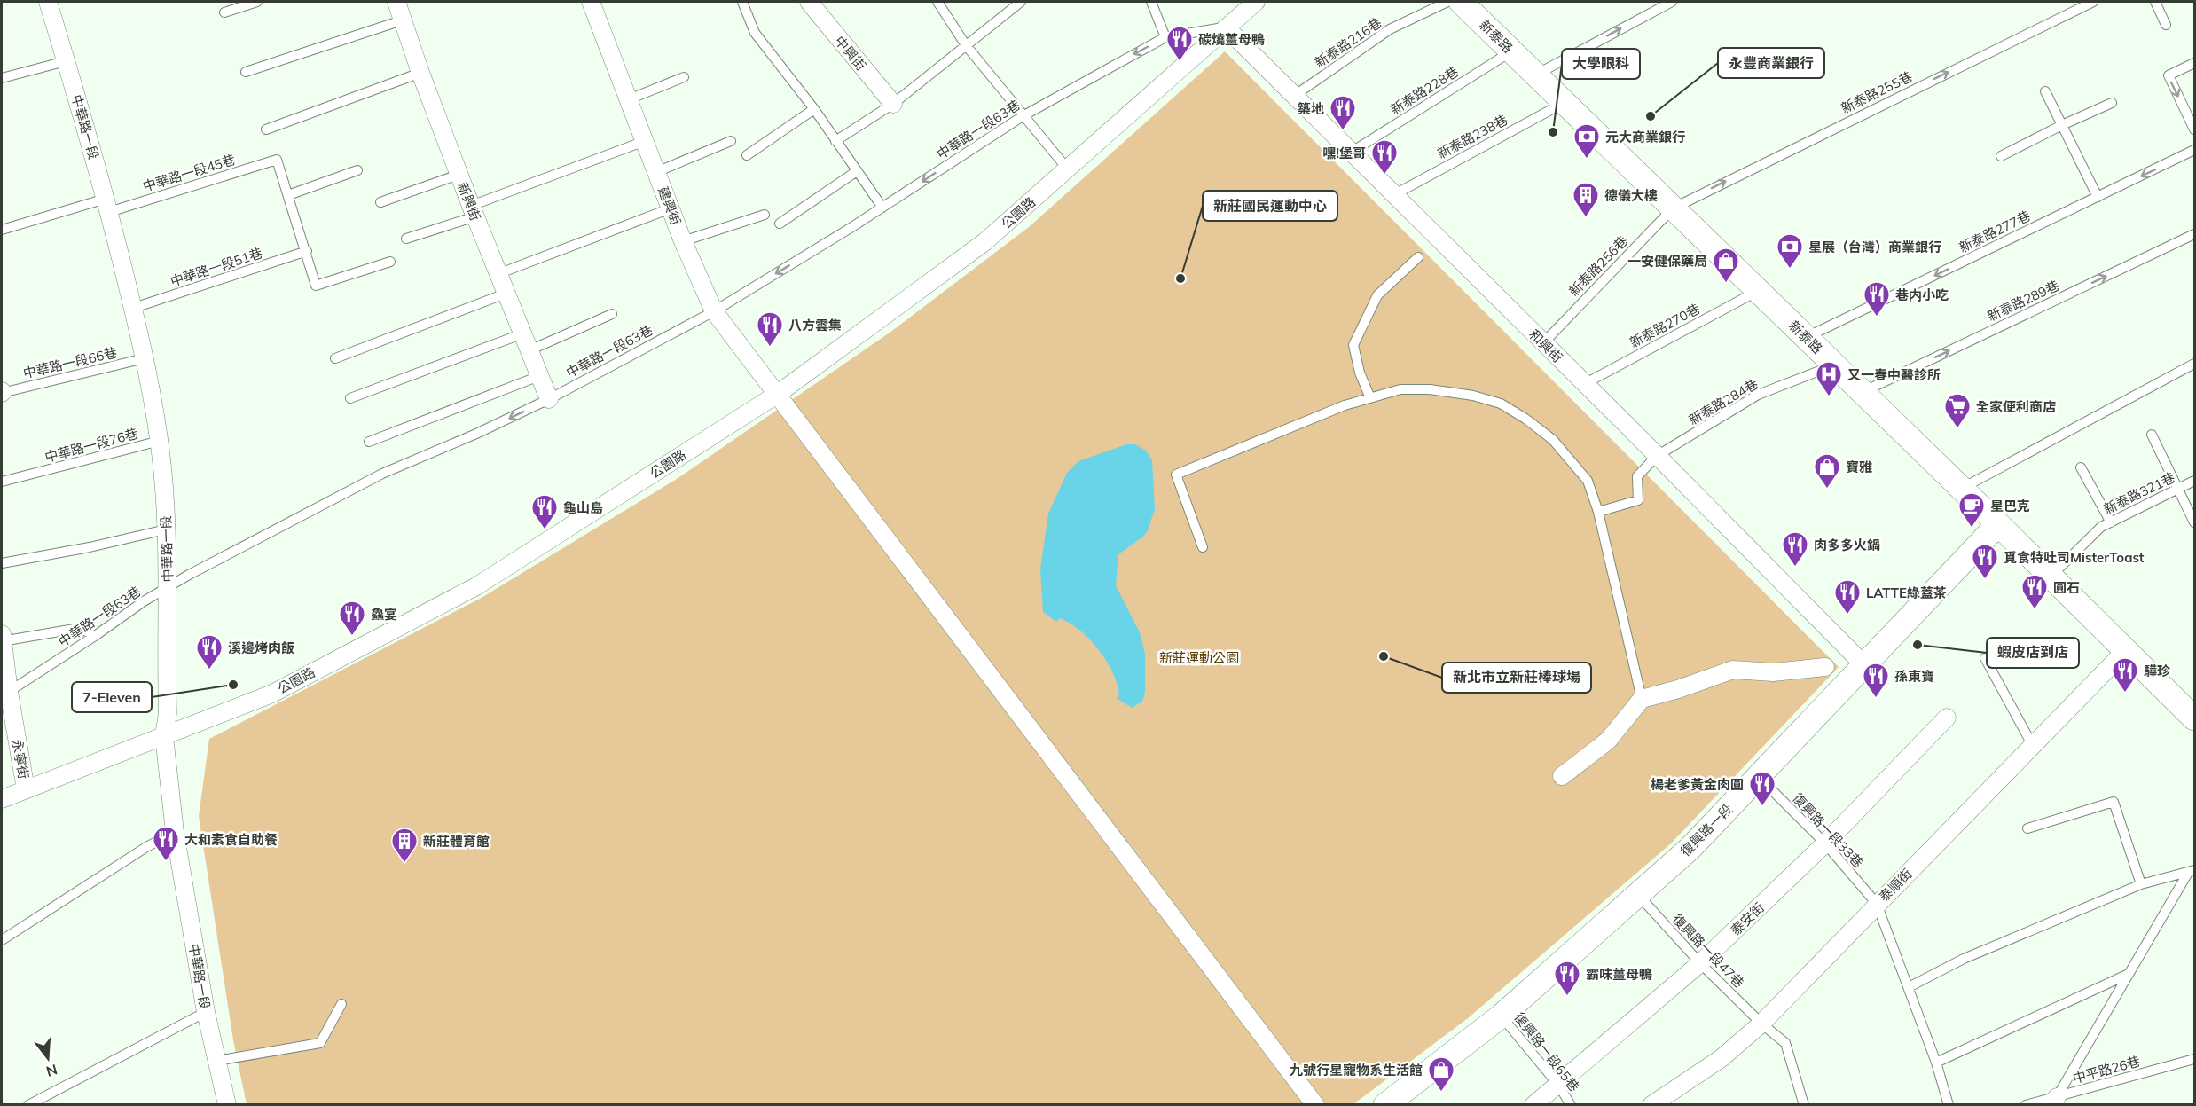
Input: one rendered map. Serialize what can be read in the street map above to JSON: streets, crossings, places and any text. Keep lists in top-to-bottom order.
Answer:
{
  "streets": {
    "main road": ["新泰路", "復興路一段"],
    "street": [
      "中興街",
      "中華路一段",
      "新興街",
      "建興街",
      "公園路",
      "和興街",
      "永寧街",
      "泰順街",
      "泰安街"
    ],
    "lane": [
      "新泰路216巷",
      "新泰路228巷",
      "新泰路255巷",
      "中華路一段63巷",
      "新泰路238巷",
      "中華路一段45巷",
      "新泰路277巷",
      "新泰路256巷",
      "中華路一段51巷",
      "新泰路289巷",
      "新泰路270巷",
      "中華路一段66巷",
      "新泰路284巷",
      "中華路一段76巷",
      "新泰路321巷",
      "復興路一段33巷",
      "復興路一段47巷",
      "復興路一段65巷",
      "中平路26巷"
    ]
  },
  "crossings": [
    ["新泰路", "新泰路228巷"],
    ["新泰路", "新泰路255巷"],
    ["新泰路", "新泰路238巷"],
    ["新泰路", "新泰路277巷"],
    ["新泰路", "新泰路256巷"],
    ["新泰路", "新泰路289巷"],
    ["新泰路", "新泰路270巷"],
    ["新泰路", "新泰路284巷"],
    ["新泰路", "新泰路321巷"],
    ["新泰路", "復興路一段"],
    ["新泰路", "泰順街"],
    ["新泰路216巷", "和興街"],
    ["新泰路228巷", "和興街"],
    ["新泰路255巷", "新泰路256巷"],
    ["中華路一段", "中華路一段63巷"],
    ["中華路一段", "中華路一段45巷"],
    ["中華路一段", "公園路"],
    ["中華路一段", "中華路一段51巷"],
    ["中華路一段", "中華路一段66巷"],
    ["中華路一段", "中華路一段76巷"],
    ["中華路一段63巷", "新興街"],
    ["中華路一段63巷", "建興街"],
    ["中華路一段63巷", "公園路"],
    ["中華路一段63巷", "和興街"],
    ["中華路一段63巷", "永寧街"],
    ["新泰路238巷", "和興街"],
    ["建興街", "公園路"],
    ["公園路", "和興街"],
    ["公園路", "永寧街"],
    ["新泰路256巷", "和興街"],
    ["新泰路270巷", "和興街"],
    ["和興街", "新泰路284巷"],
    ["和興街", "復興路一段"],
    ["復興路一段", "復興路一段33巷"],
    ["復興路一段", "復興路一段47巷"],
    ["復興路一段", "復興路一段65巷"],
    ["復興路一段33巷", "泰順街"],
    ["復興路一段33巷", "泰安街"],
    ["泰順街", "復興路一段47巷"],
    ["泰安街", "復興路一段47巷"],
    ["泰安街", "復興路一段65巷"]
  ],
  "one_way": ["新泰路255巷", "新泰路277巷", "新泰路289巷"],
  "parks": ["新莊運動公園"],
  "places": {
    "restaurant": [
      "碳燒薑母鴨",
      "築地",
      "嘿!堡哥",
      "巷内小吃",
      "八方雲集",
      "龜山島",
      "肉多多火鍋",
      "覓食特吐司MisterToast",
      "圓石",
      "LATTE綠蓋茶",
      "鱻宴",
      "溪邊烤肉飯",
      "驊珍",
      "孫東寶",
      "楊老爹黃金肉圓",
      "大和素食自助餐",
      "霸味薑母鴨"
    ],
    "other": [
      "永豐商業銀行",
      "大學眼科",
      "新莊國民運動中心",
      "蝦皮店到店",
      "新北市立新莊棒球場",
      "7-Eleven"
    ],
    "bank": ["元大商業銀行", "星展（台灣）商業銀行"],
    "building": ["德儀大樓", "新莊體育館"],
    "shop": ["一安健保藥局", "寶雅", "九號行星寵物系生活館"],
    "hospital": ["又一春中醫診所"],
    "supermarket": ["全家便利商店"],
    "cafe": ["星巴克"]
  },
  "north": "bottom"
}
